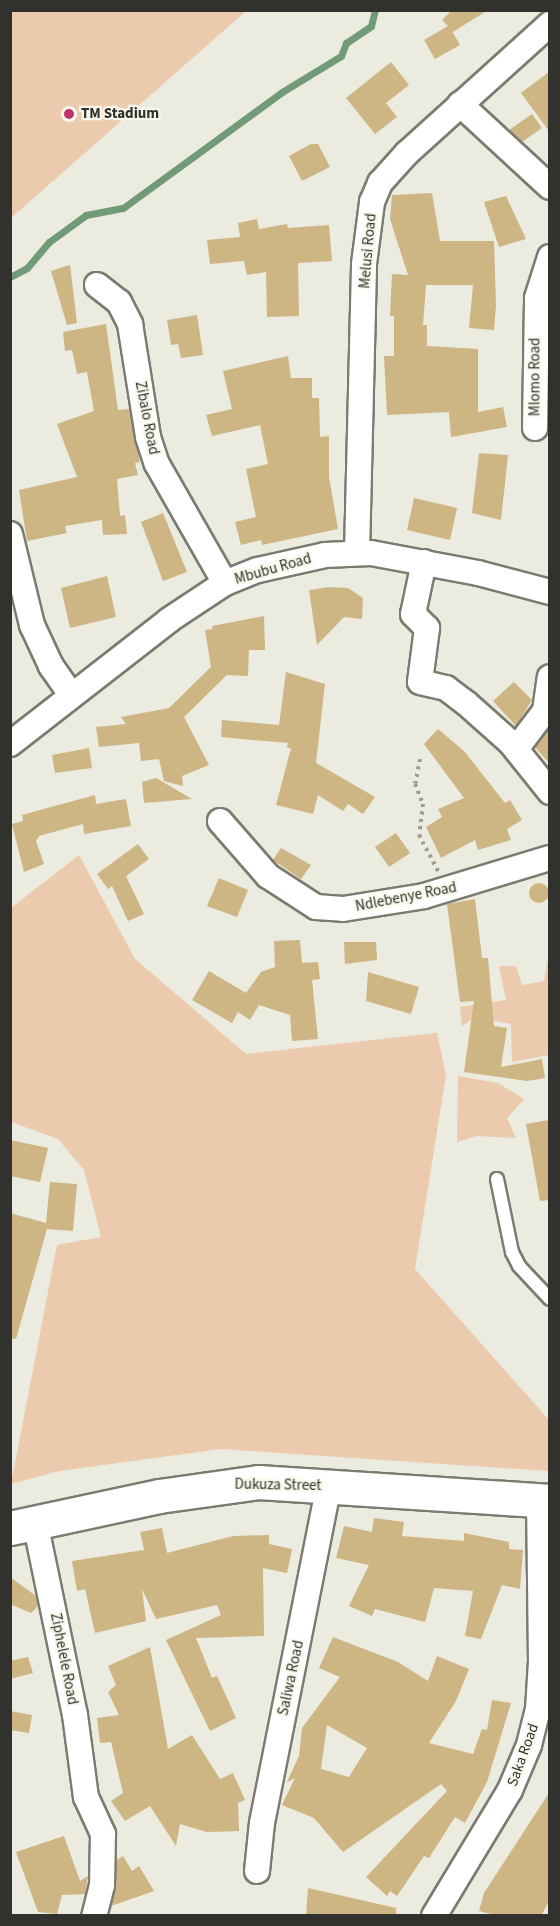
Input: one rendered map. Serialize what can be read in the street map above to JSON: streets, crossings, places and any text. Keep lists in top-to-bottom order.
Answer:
{
  "streets": {
    "main road": ["Dukuza Street"],
    "street": [
      "Melusi Road",
      "Mlomo Road",
      "Zibalo Road",
      "Mbubu Road",
      "Ndlebenye Road",
      "Ziphelele Road",
      "Saliwa Road",
      "Saka Road"
    ]
  },
  "crossings": [
    ["Melusi Road", "Mbubu Road"],
    ["Zibalo Road", "Mbubu Road"],
    ["Dukuza Street", "Ziphelele Road"],
    ["Dukuza Street", "Saliwa Road"],
    ["Dukuza Street", "Saka Road"]
  ],
  "places": ["TM Stadium"]
}
